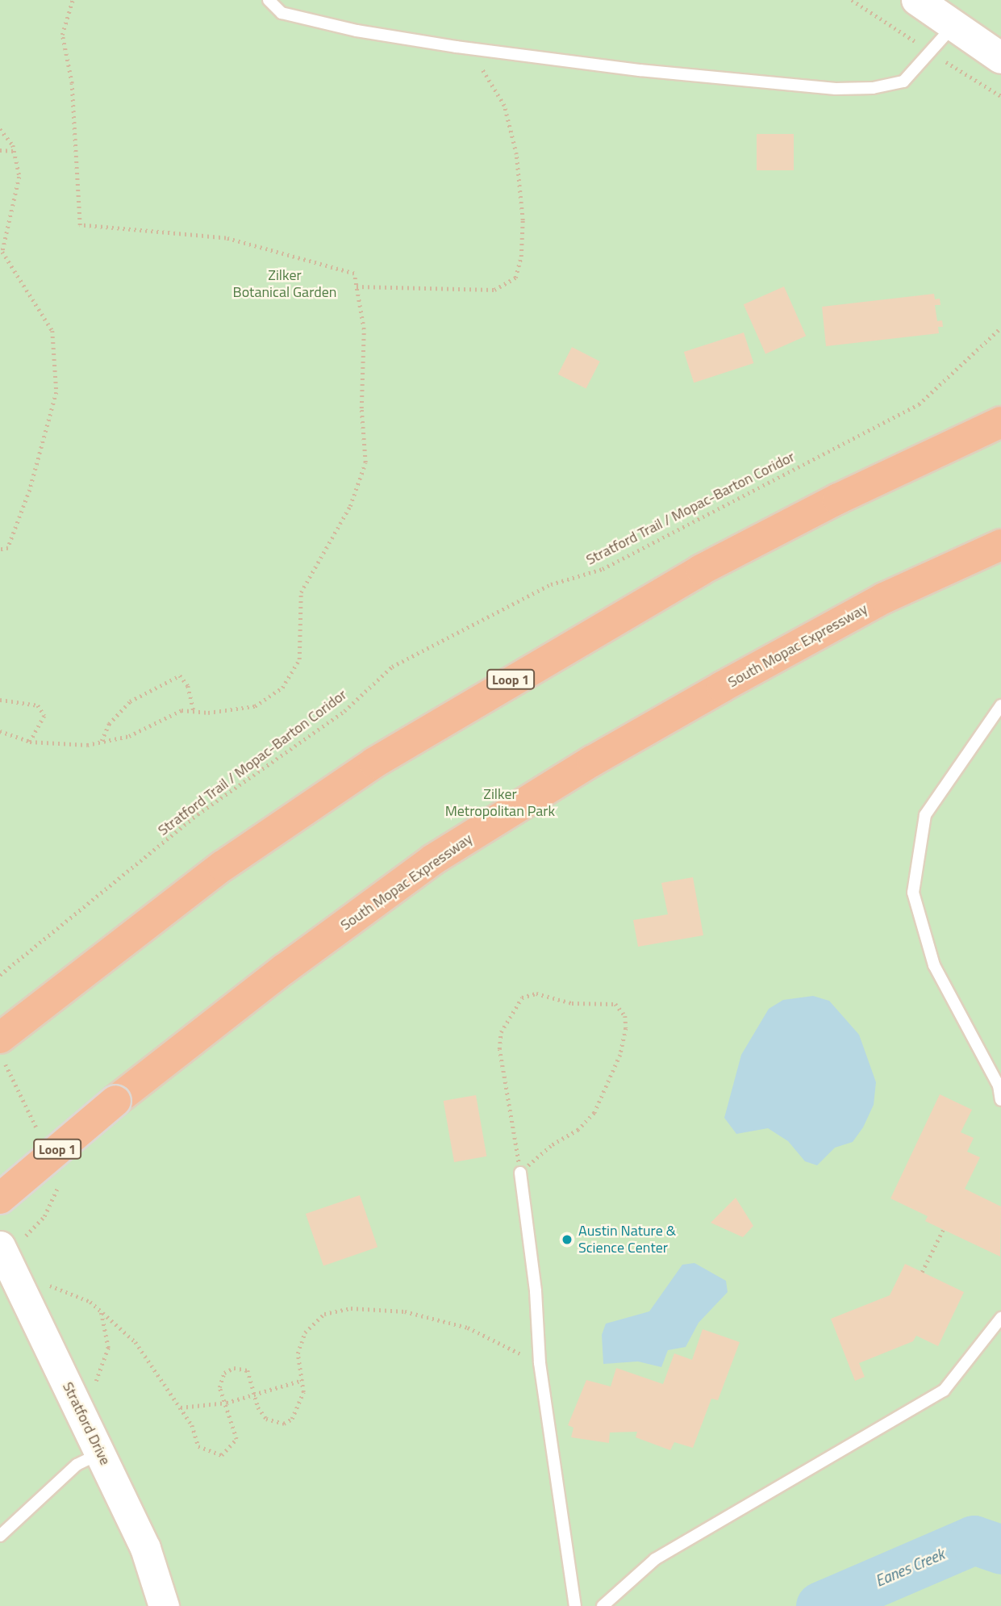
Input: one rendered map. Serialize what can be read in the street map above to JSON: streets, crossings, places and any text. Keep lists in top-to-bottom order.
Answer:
{
  "streets": {
    "highway": ["South Mopac Expressway", "Loop 1"],
    "street": ["Stratford Drive"],
    "path": ["Stratford Trail / Mopac-Barton Coridor"]
  },
  "water": ["Eanes Creek"],
  "parks": ["Zilker Botanical Garden", "Zilker Metropolitan Park"],
  "places": ["Austin Nature & Science Center"]
}
